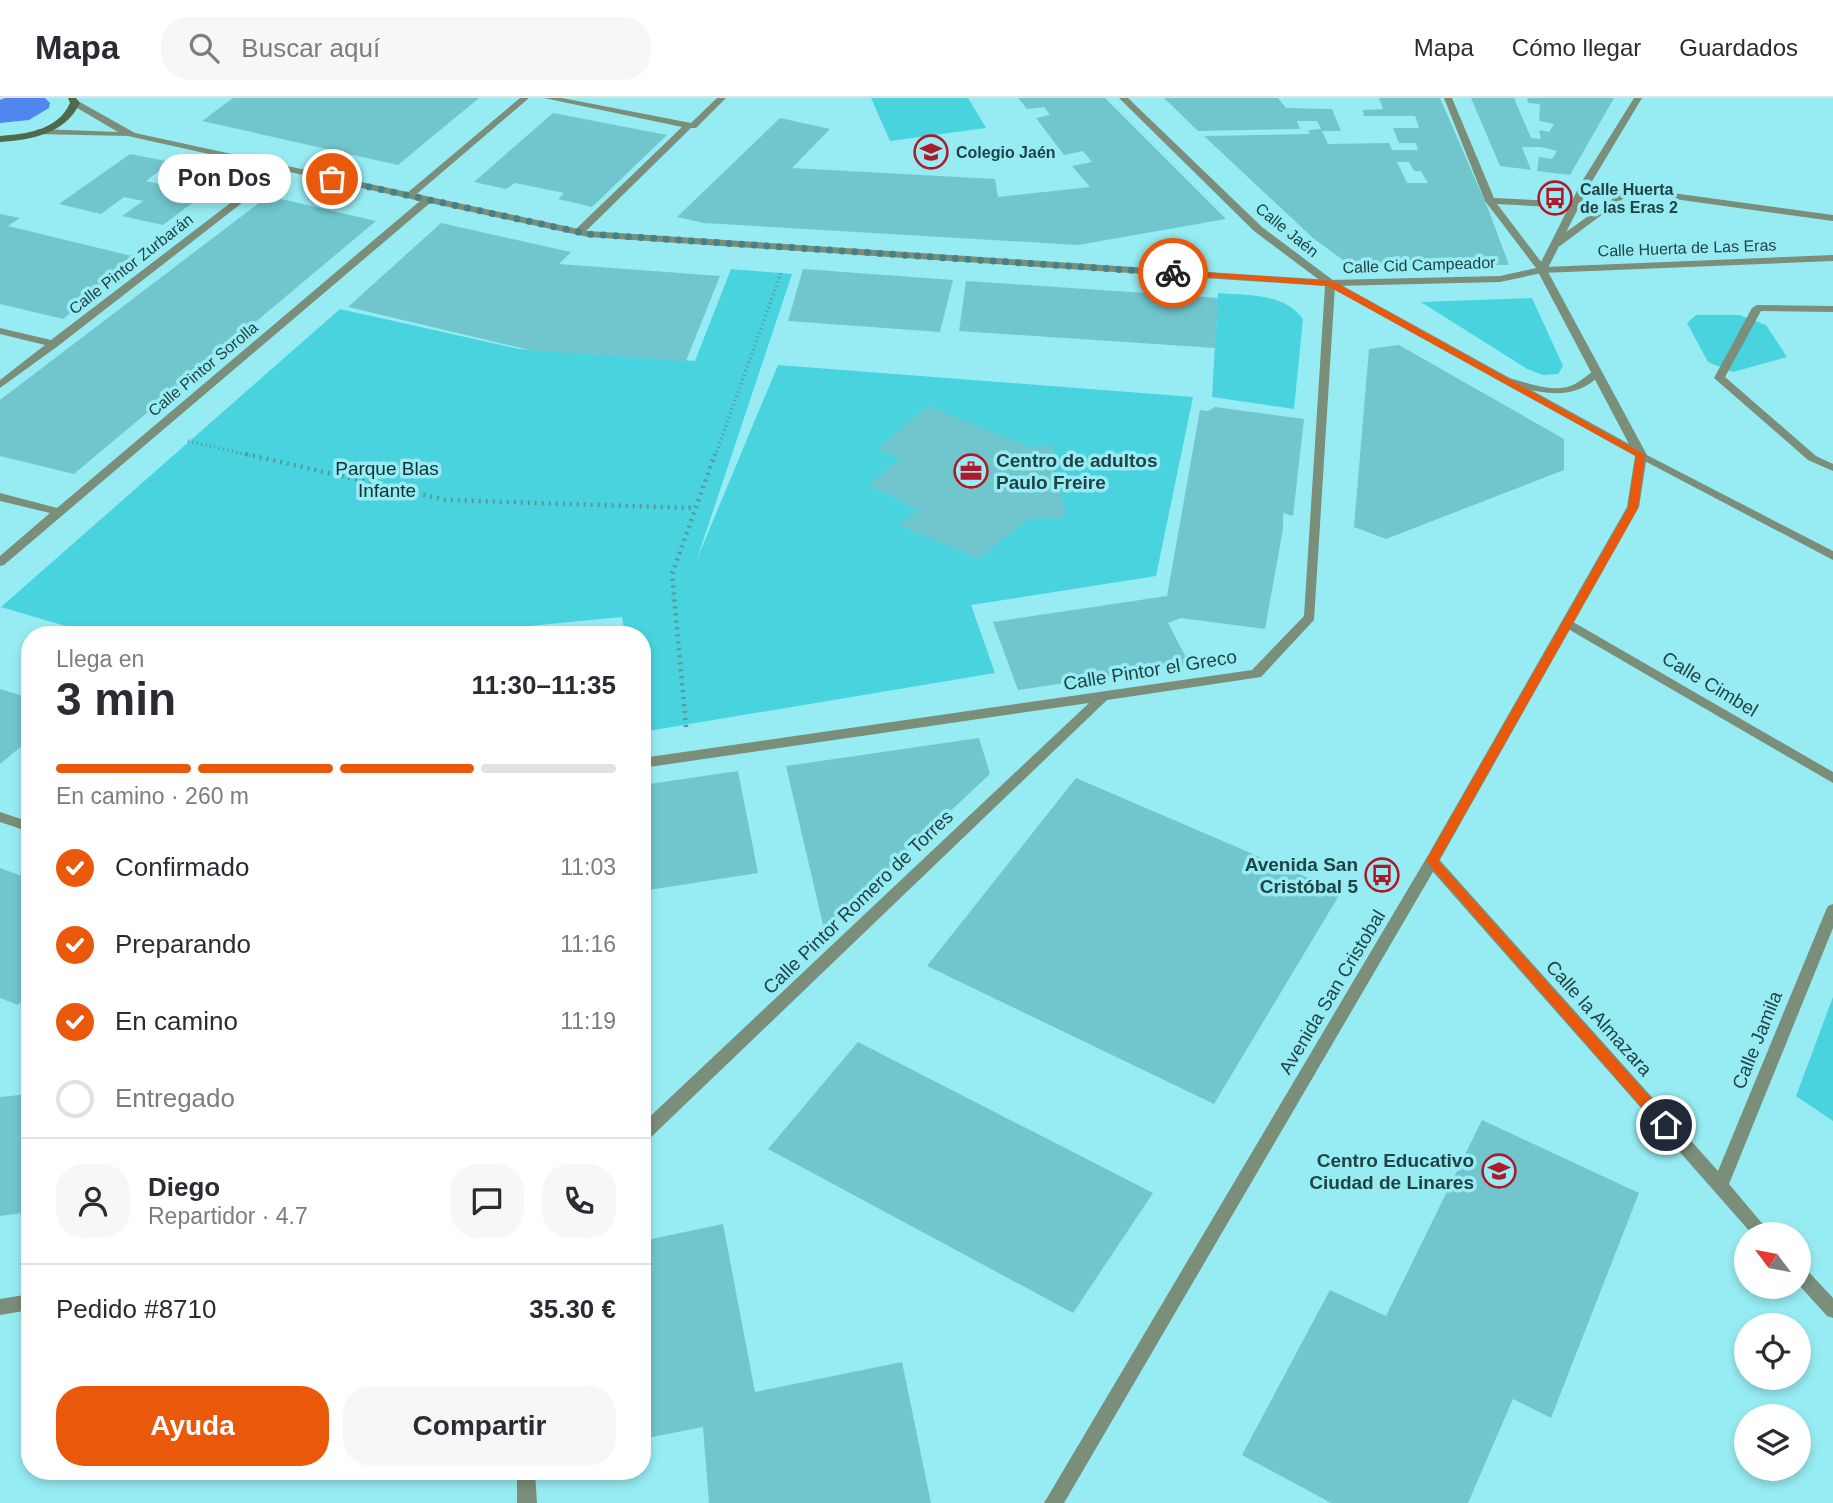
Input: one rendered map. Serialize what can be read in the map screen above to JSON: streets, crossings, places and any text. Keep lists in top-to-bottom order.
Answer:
{
  "streets": {
    "street": [
      "Calle Jaén",
      "Calle Huerta de Las Eras",
      "Calle Pintor Zurbarán",
      "Calle Cid Campeador",
      "Calle Pintor Sorolla",
      "Calle Pintor el Greco",
      "Calle Cimbel",
      "Calle Pintor Romero de Torres",
      "Avenida San Cristobal",
      "Calle la Almazara",
      "Calle Jamila"
    ]
  },
  "crossings": [
    ["Calle Jaén", "Calle Cid Campeador"],
    ["Calle Jaén", "Calle Pintor el Greco"],
    ["Calle Jaén", "Avenida San Cristobal"],
    ["Calle Huerta de Las Eras", "Calle Cid Campeador"],
    ["Calle Pintor Zurbarán", "Calle Cid Campeador"],
    ["Calle Cid Campeador", "Calle Pintor Sorolla"],
    ["Calle Cid Campeador", "Calle Pintor el Greco"],
    ["Calle Pintor el Greco", "Calle Pintor Romero de Torres"],
    ["Calle Cimbel", "Avenida San Cristobal"],
    ["Avenida San Cristobal", "Calle la Almazara"],
    ["Calle la Almazara", "Calle Jamila"]
  ],
  "parks": ["Parque Blas Infante"],
  "places": {
    "school or university": ["Colegio Jaén", "Centro Educativo Ciudad de Linares"],
    "other": ["Pon Dos"],
    "bus stop": ["Calle Huerta de las Eras 2", "Avenida San Cristóbal 5"],
    "office": ["Centro de adultos Paulo Freire"]
  },
  "north": "top left",
  "page": {
    "header": "Mapa",
    "search": "Buscar aquí",
    "nav": ["Mapa", "Cómo llegar", "Guardados"],
    "bubble": "Pon Dos",
    "heading": ["3 min", "Llega en", "11:30–11:35"],
    "panel": [
      "Diego",
      "Repartidor · 4.7",
      "Pedido #8710",
      "35.30 €"
    ],
    "bar": "En camino · 260 m",
    "list": [
      ["Confirmado", "11:03"],
      ["Preparando", "11:16"],
      ["En camino", "11:19"],
      "Entregado"
    ],
    "buttons": ["Ayuda", "Compartir"]
  }
}
